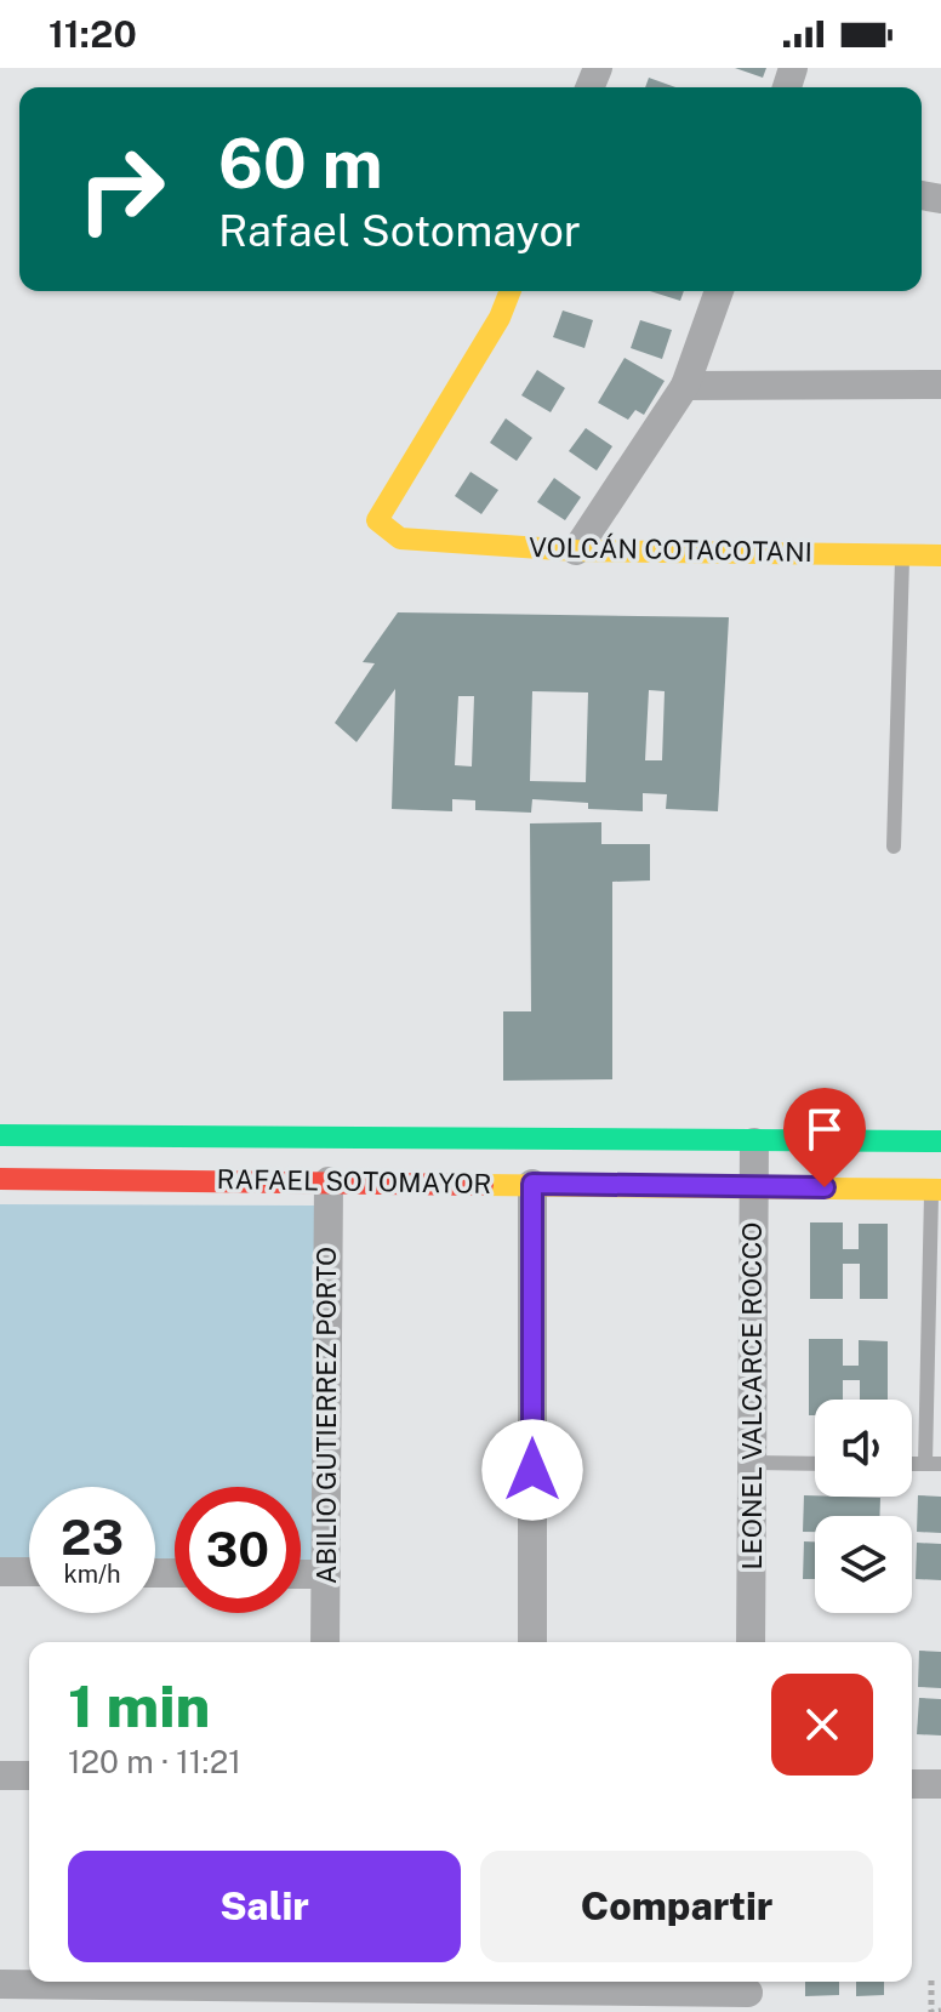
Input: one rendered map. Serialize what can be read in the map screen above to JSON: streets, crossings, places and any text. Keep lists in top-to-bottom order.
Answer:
{
  "streets": {
    "main road": ["VOLCÁN COTACOTANI", "RAFAEL SOTOMAYOR"],
    "street": ["LEONEL VALCARCE ROCCO", "ABILIO GUTIERREZ PORTO"]
  },
  "crossings": [
    ["RAFAEL SOTOMAYOR", "LEONEL VALCARCE ROCCO"],
    ["RAFAEL SOTOMAYOR", "ABILIO GUTIERREZ PORTO"]
  ],
  "page": {
    "status": "11:20",
    "turn": ["60 m", "Rafael Sotomayor"],
    "speed": "23 km/h",
    "limit": "30",
    "heading": ["1 min", "120 m · 11:21"],
    "buttons": ["Salir", "Compartir"]
  }
}
